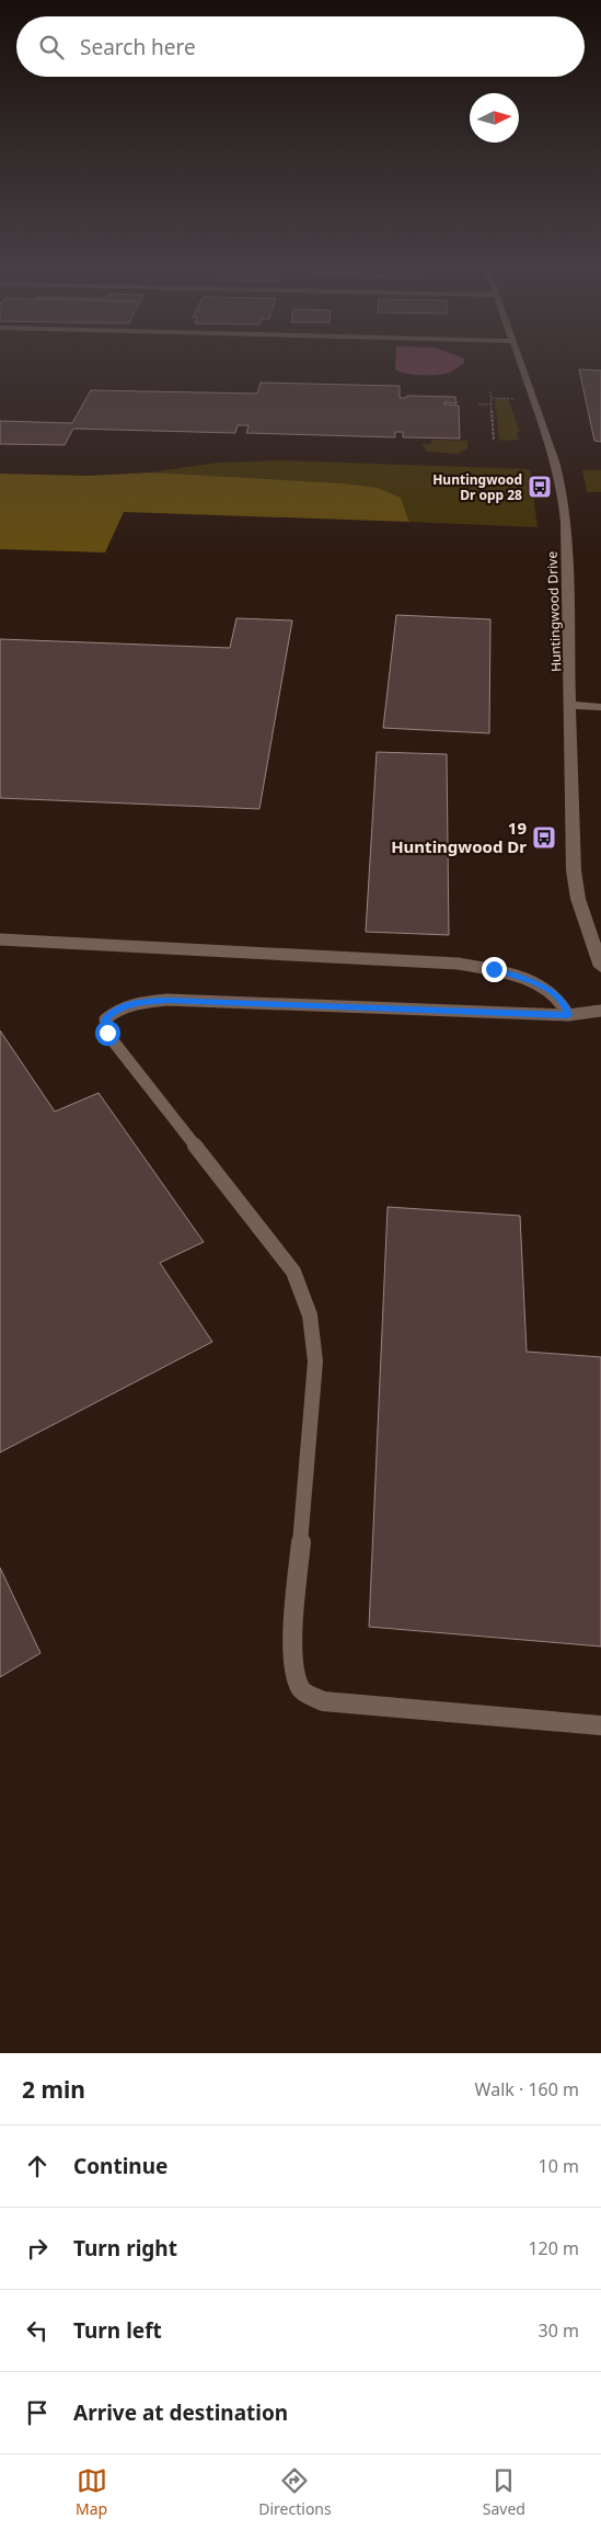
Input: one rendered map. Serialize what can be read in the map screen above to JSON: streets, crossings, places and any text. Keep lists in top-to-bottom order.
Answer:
{
  "streets": {
    "street": ["Huntingwood Drive"]
  },
  "places": {
    "bus stop": ["Huntingwood Dr opp 28", "19 Huntingwood Dr"]
  },
  "north": "right",
  "page": {
    "search": "Search here",
    "heading": ["2 min", "Walk · 160 m"],
    "list": [
      ["Continue", "10 m"],
      ["Turn right", "120 m"],
      ["Turn left", "30 m"],
      "Arrive at destination"
    ],
    "nav": ["Map", "Directions", "Saved"]
  }
}
